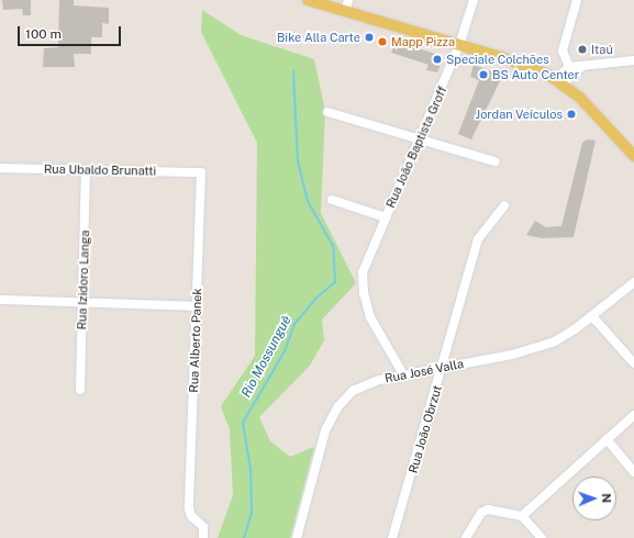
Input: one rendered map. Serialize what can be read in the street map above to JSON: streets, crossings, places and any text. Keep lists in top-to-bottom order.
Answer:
{
  "streets": {
    "street": [
      "Rua João Baptista Groff",
      "Rua Ubaldo Brunatti",
      "Rua Izidoro Langa",
      "Rua Alberto Panek",
      "Rua José Valla",
      "Rua João Obrzut"
    ]
  },
  "crossings": [
    ["Rua João Baptista Groff", "Rua José Valla"],
    ["Rua Ubaldo Brunatti", "Rua Izidoro Langa"],
    ["Rua Ubaldo Brunatti", "Rua Alberto Panek"],
    ["Rua José Valla", "Rua João Obrzut"]
  ],
  "water": ["Rio Mossunguê"],
  "places": [
    "Bike Alla Carte",
    "Mapp Pizza",
    "Itaú",
    "Speciale Colchões",
    "BS Auto Center",
    "Jordan Veículos"
  ],
  "scale_bar": "100 m",
  "north": "right"
}
